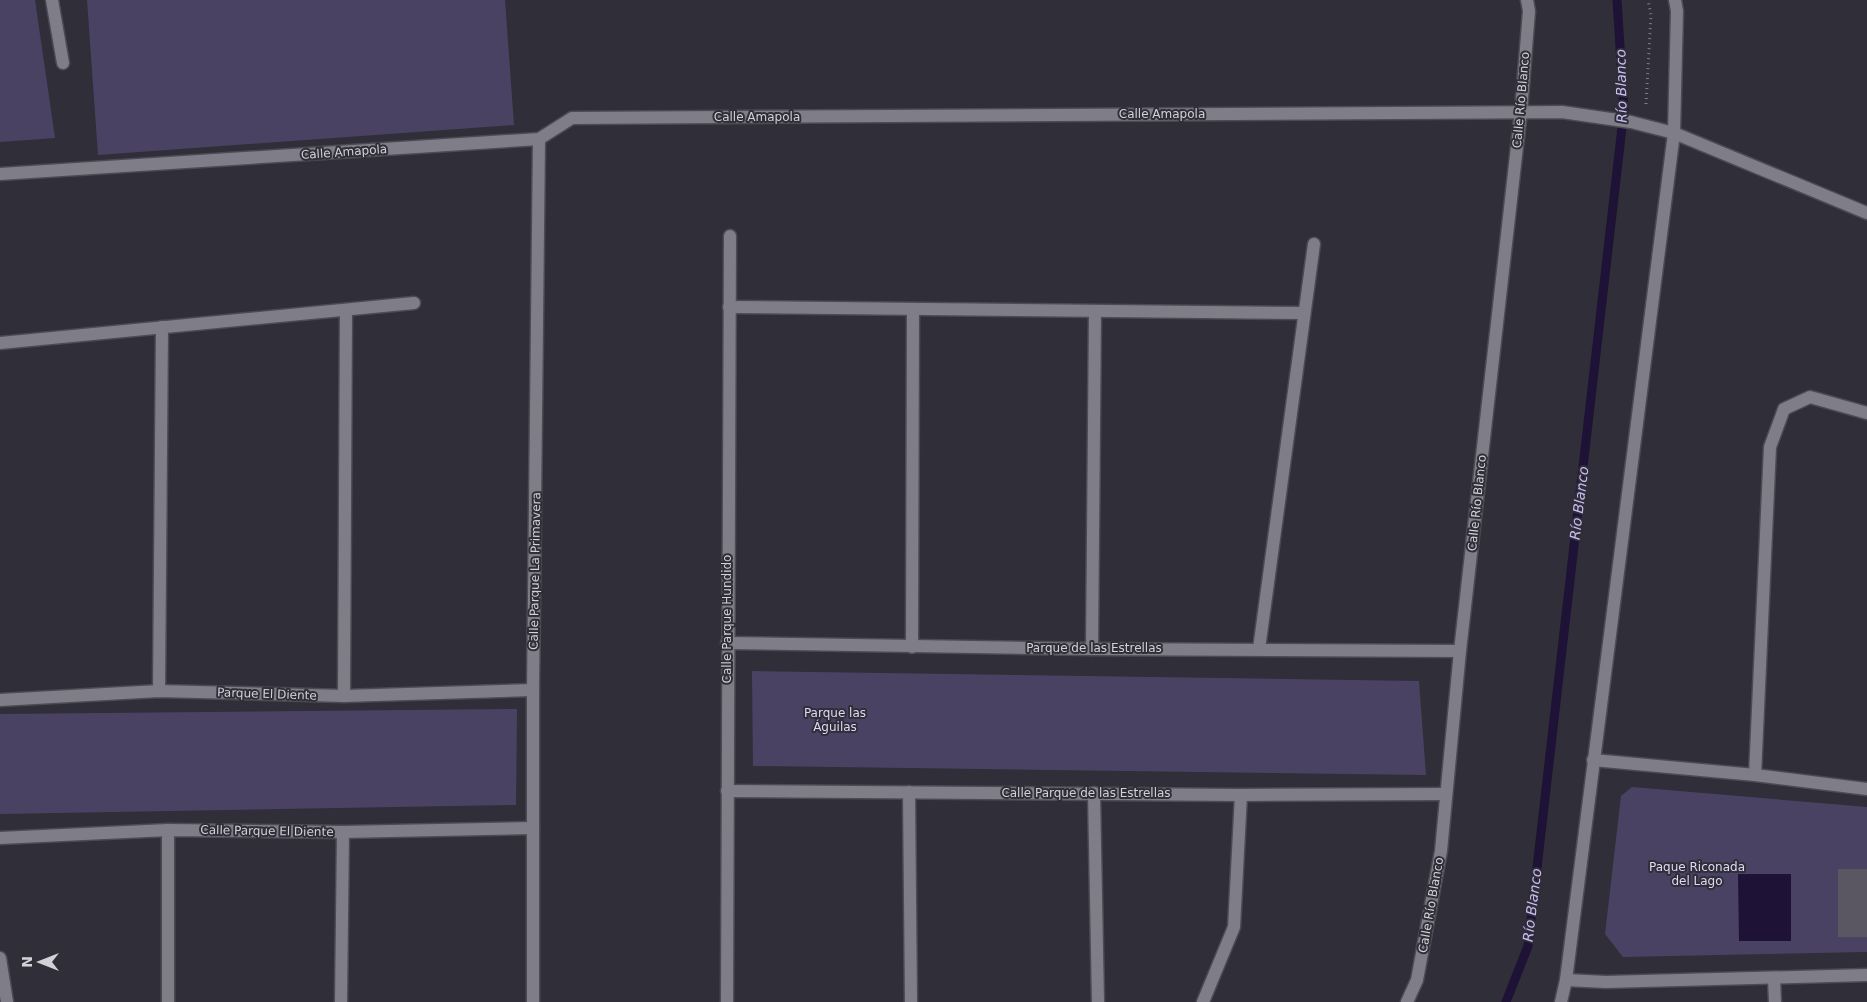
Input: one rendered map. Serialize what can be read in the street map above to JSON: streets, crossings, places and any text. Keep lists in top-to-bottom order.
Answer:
{
  "streets": {
    "street": [
      "Calle Río Blanco",
      "Calle Amapola",
      "Calle Parque La Primavera",
      "Calle Parque Hundido",
      "Parque de las Estrellas",
      "Parque El Diente",
      "Calle Parque de las Estrellas",
      "Calle Parque El Diente"
    ]
  },
  "crossings": [
    ["Calle Río Blanco", "Calle Amapola"],
    ["Calle Río Blanco", "Parque de las Estrellas"],
    ["Calle Río Blanco", "Calle Parque de las Estrellas"],
    ["Calle Amapola", "Calle Parque La Primavera"],
    ["Calle Parque La Primavera", "Parque El Diente"],
    ["Calle Parque La Primavera", "Calle Parque El Diente"],
    ["Calle Parque Hundido", "Parque de las Estrellas"],
    ["Calle Parque Hundido", "Calle Parque de las Estrellas"]
  ],
  "water": ["Río Blanco"],
  "parks": ["Parque las Águilas", "Paque Riconada del Lago"],
  "north": "left"
}
